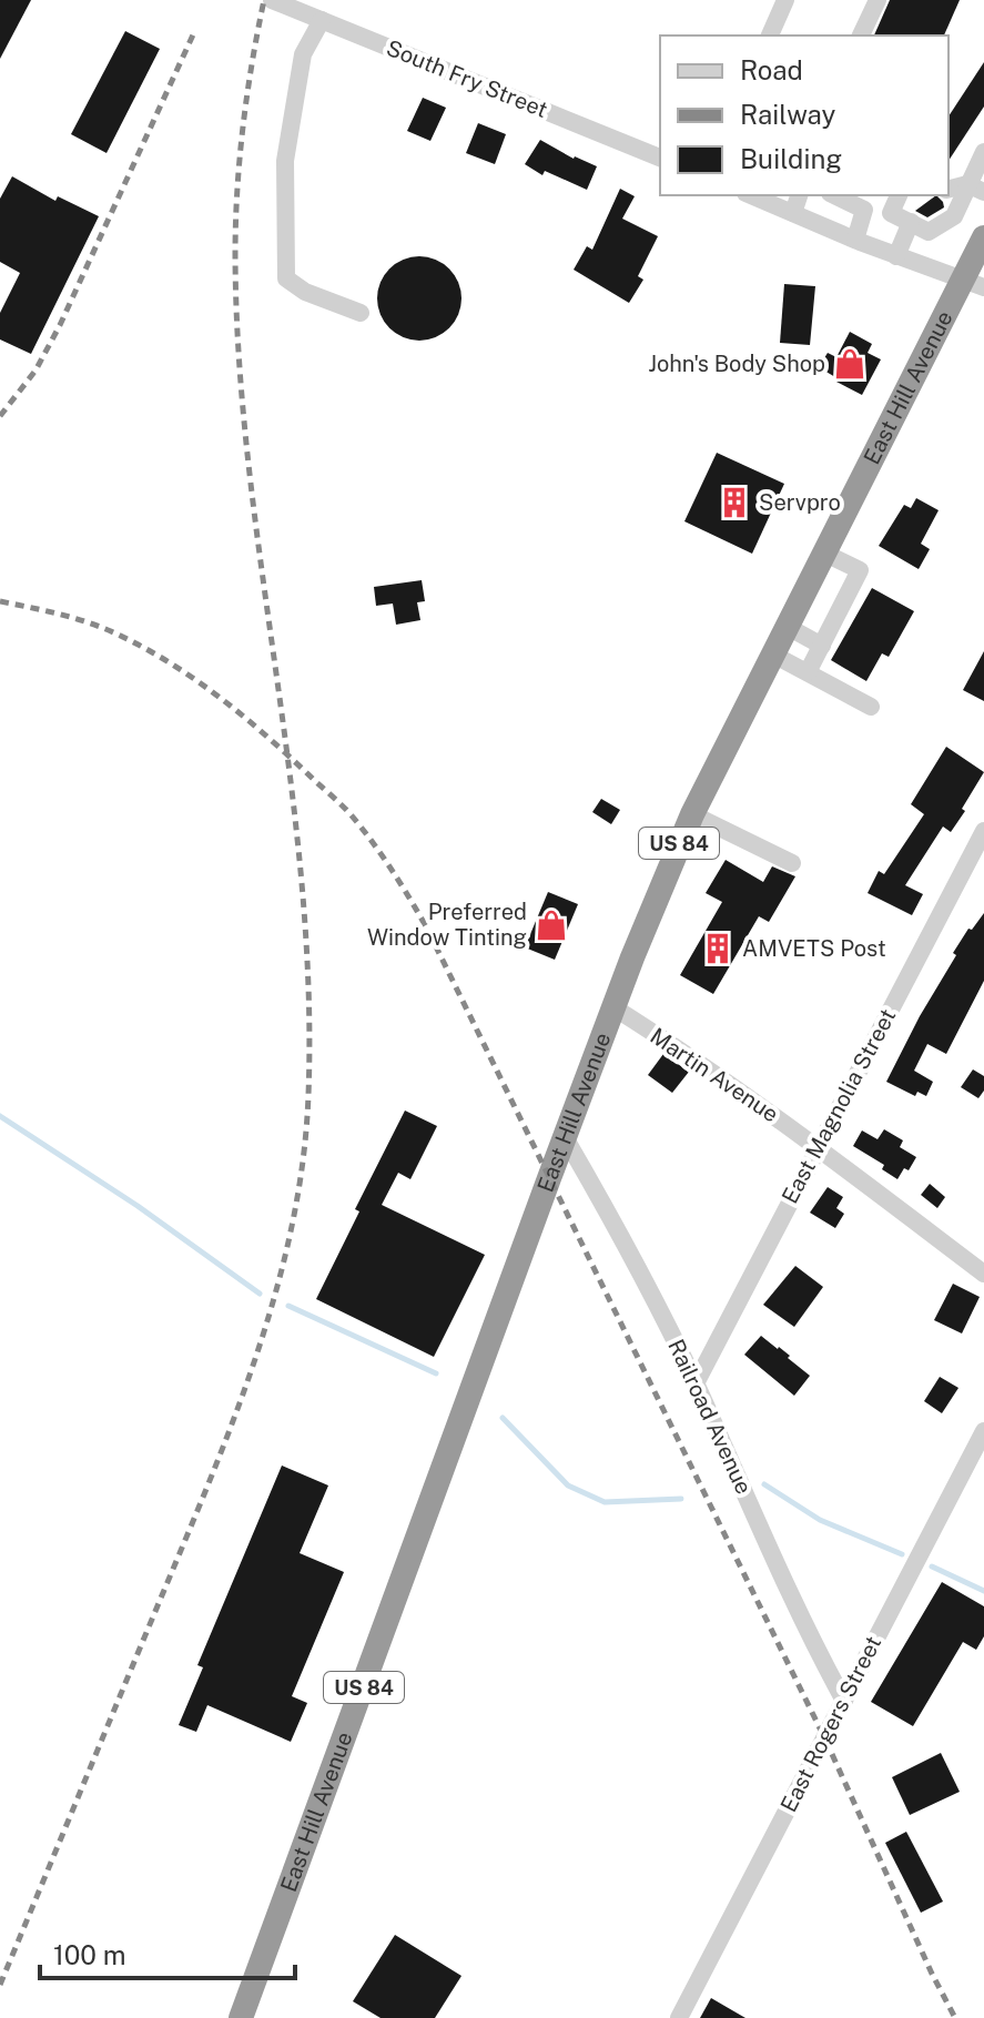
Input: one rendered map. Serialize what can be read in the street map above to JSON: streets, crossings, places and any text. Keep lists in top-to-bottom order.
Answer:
{
  "streets": {
    "highway": ["East Hill Avenue", "US 84"],
    "street": [
      "South Fry Street",
      "Martin Avenue",
      "East Magnolia Street",
      "Railroad Avenue",
      "East Rogers Street"
    ]
  },
  "crossings": [
    ["East Hill Avenue", "Martin Avenue"],
    ["East Hill Avenue", "Railroad Avenue"],
    ["Martin Avenue", "East Magnolia Street"],
    ["East Magnolia Street", "Railroad Avenue"],
    ["Railroad Avenue", "East Rogers Street"]
  ],
  "places": {
    "shop": ["John's Body Shop", "Preferred Window Tinting"],
    "building": ["Servpro", "AMVETS Post"]
  },
  "legend": ["Road", "Railway", "Building"],
  "scale_bar": "100 m"
}
